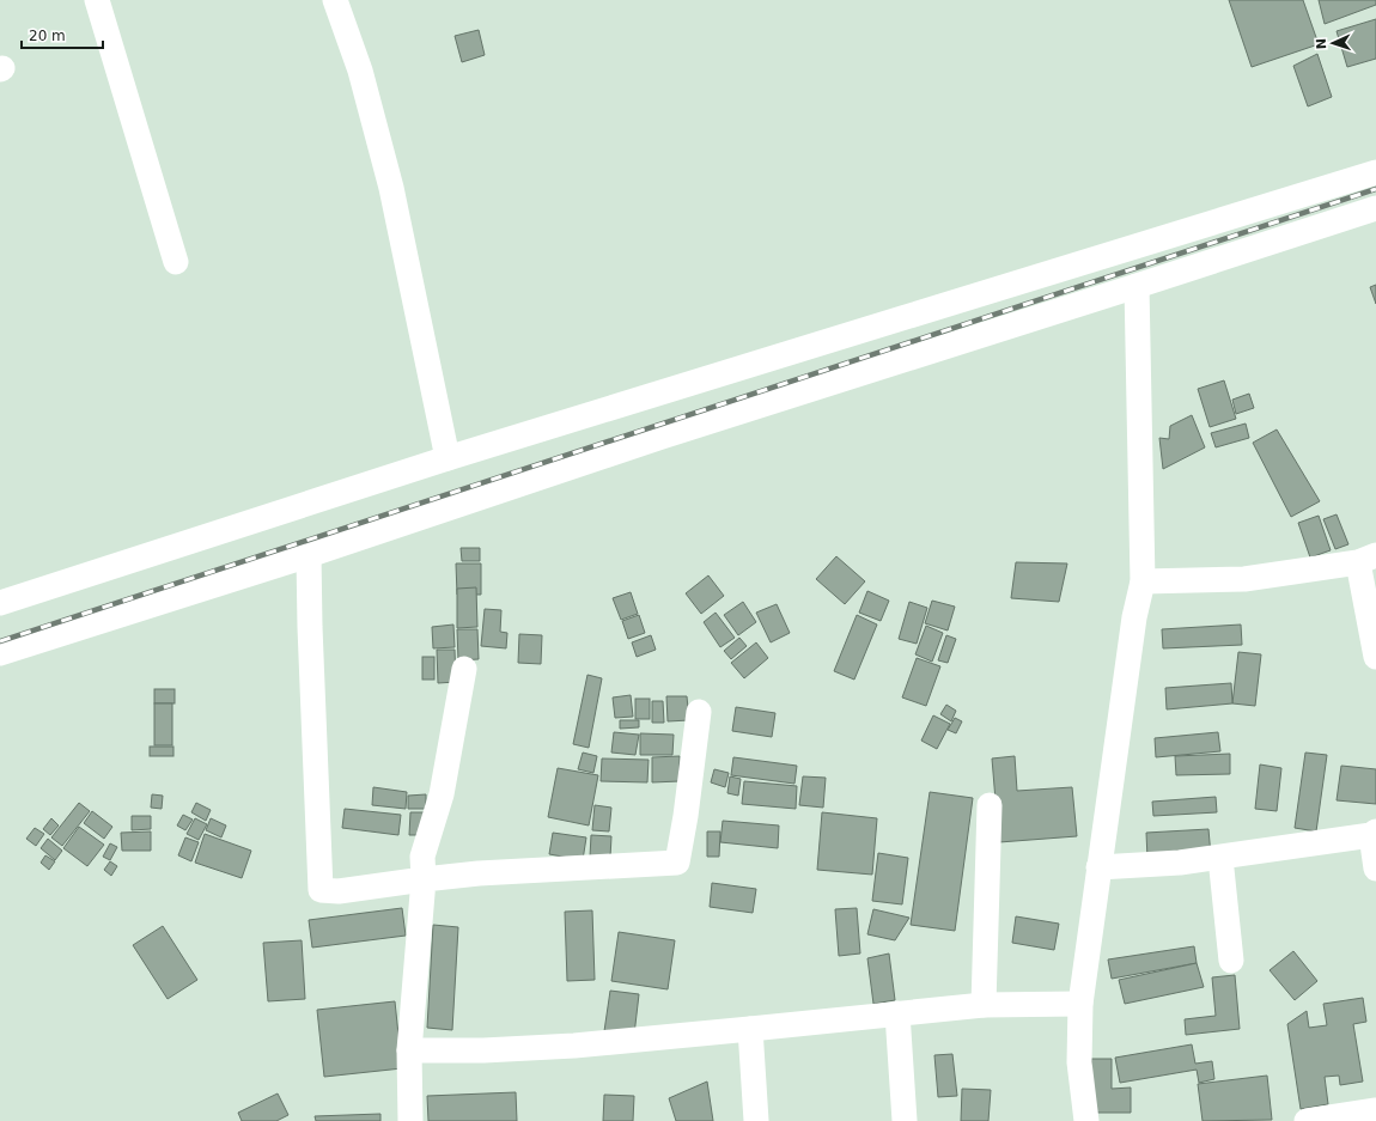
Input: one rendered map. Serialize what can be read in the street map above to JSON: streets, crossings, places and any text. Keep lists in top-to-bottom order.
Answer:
{
  "scale_bar": "20 m",
  "north": "left"
}
